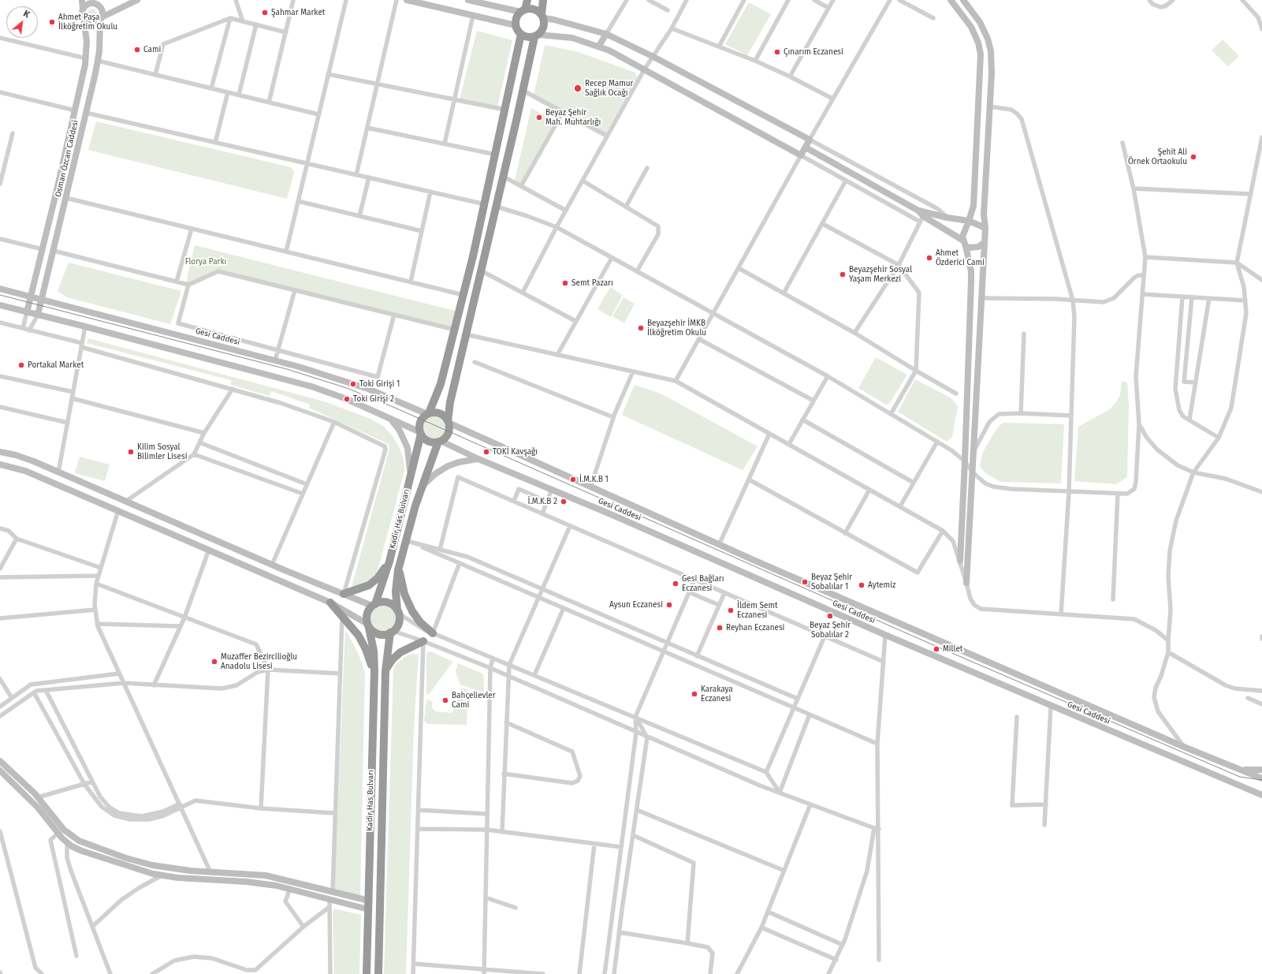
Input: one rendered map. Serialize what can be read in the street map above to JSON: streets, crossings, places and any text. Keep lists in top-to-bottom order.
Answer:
{
  "streets": {
    "highway": ["Kadir Has Bulvarı"],
    "main road": ["Osman Özcan Caddesi", "Gesi Caddesi"]
  },
  "crossings": [
    ["Osman Özcan Caddesi", "Gesi Caddesi"],
    ["Gesi Caddesi", "Kadir Has Bulvarı"]
  ],
  "parks": ["Florya Parkı"],
  "places": [
    "Şahmar Market",
    "Ahmet Paşa İlköğretim Okulu",
    "Cami",
    "Çınarım Eczanesi",
    "Recep Mamur Sağlık Ocağı",
    "Beyaz Şehir Mah. Muhtarlığı",
    "Şehit Ali Örnek Ortaokulu",
    "Ahmet Özderici Cami",
    "Beyazşehir Sosyal Yaşam Merkezi",
    "Semt Pazarı",
    "Beyazşehir İMKB İlköğretim Okulu",
    "Portakal Market",
    "Toki Girişi 1",
    "Toki Girişi 2",
    "Kilim Sosyal Bilimler Lisesi",
    "TOKİ Kavşağı",
    "İ.M.K.B 1",
    "İ.M.K.B 2",
    "Beyaz Şehir Sobalılar 1",
    "Gesi Bağları Eczanesi",
    "Aytemiz",
    "Aysun Eczanesi",
    "İldem Semt Eczanesi",
    "Beyaz Şehir Sobalılar 2",
    "Reyhan Eczanesi",
    "Millet",
    "Muzaffer Bezircilioğlu Anadolu Lisesi",
    "Karakaya Eczanesi",
    "Bahçelievler Cami"
  ],
  "north": "top right"
}
